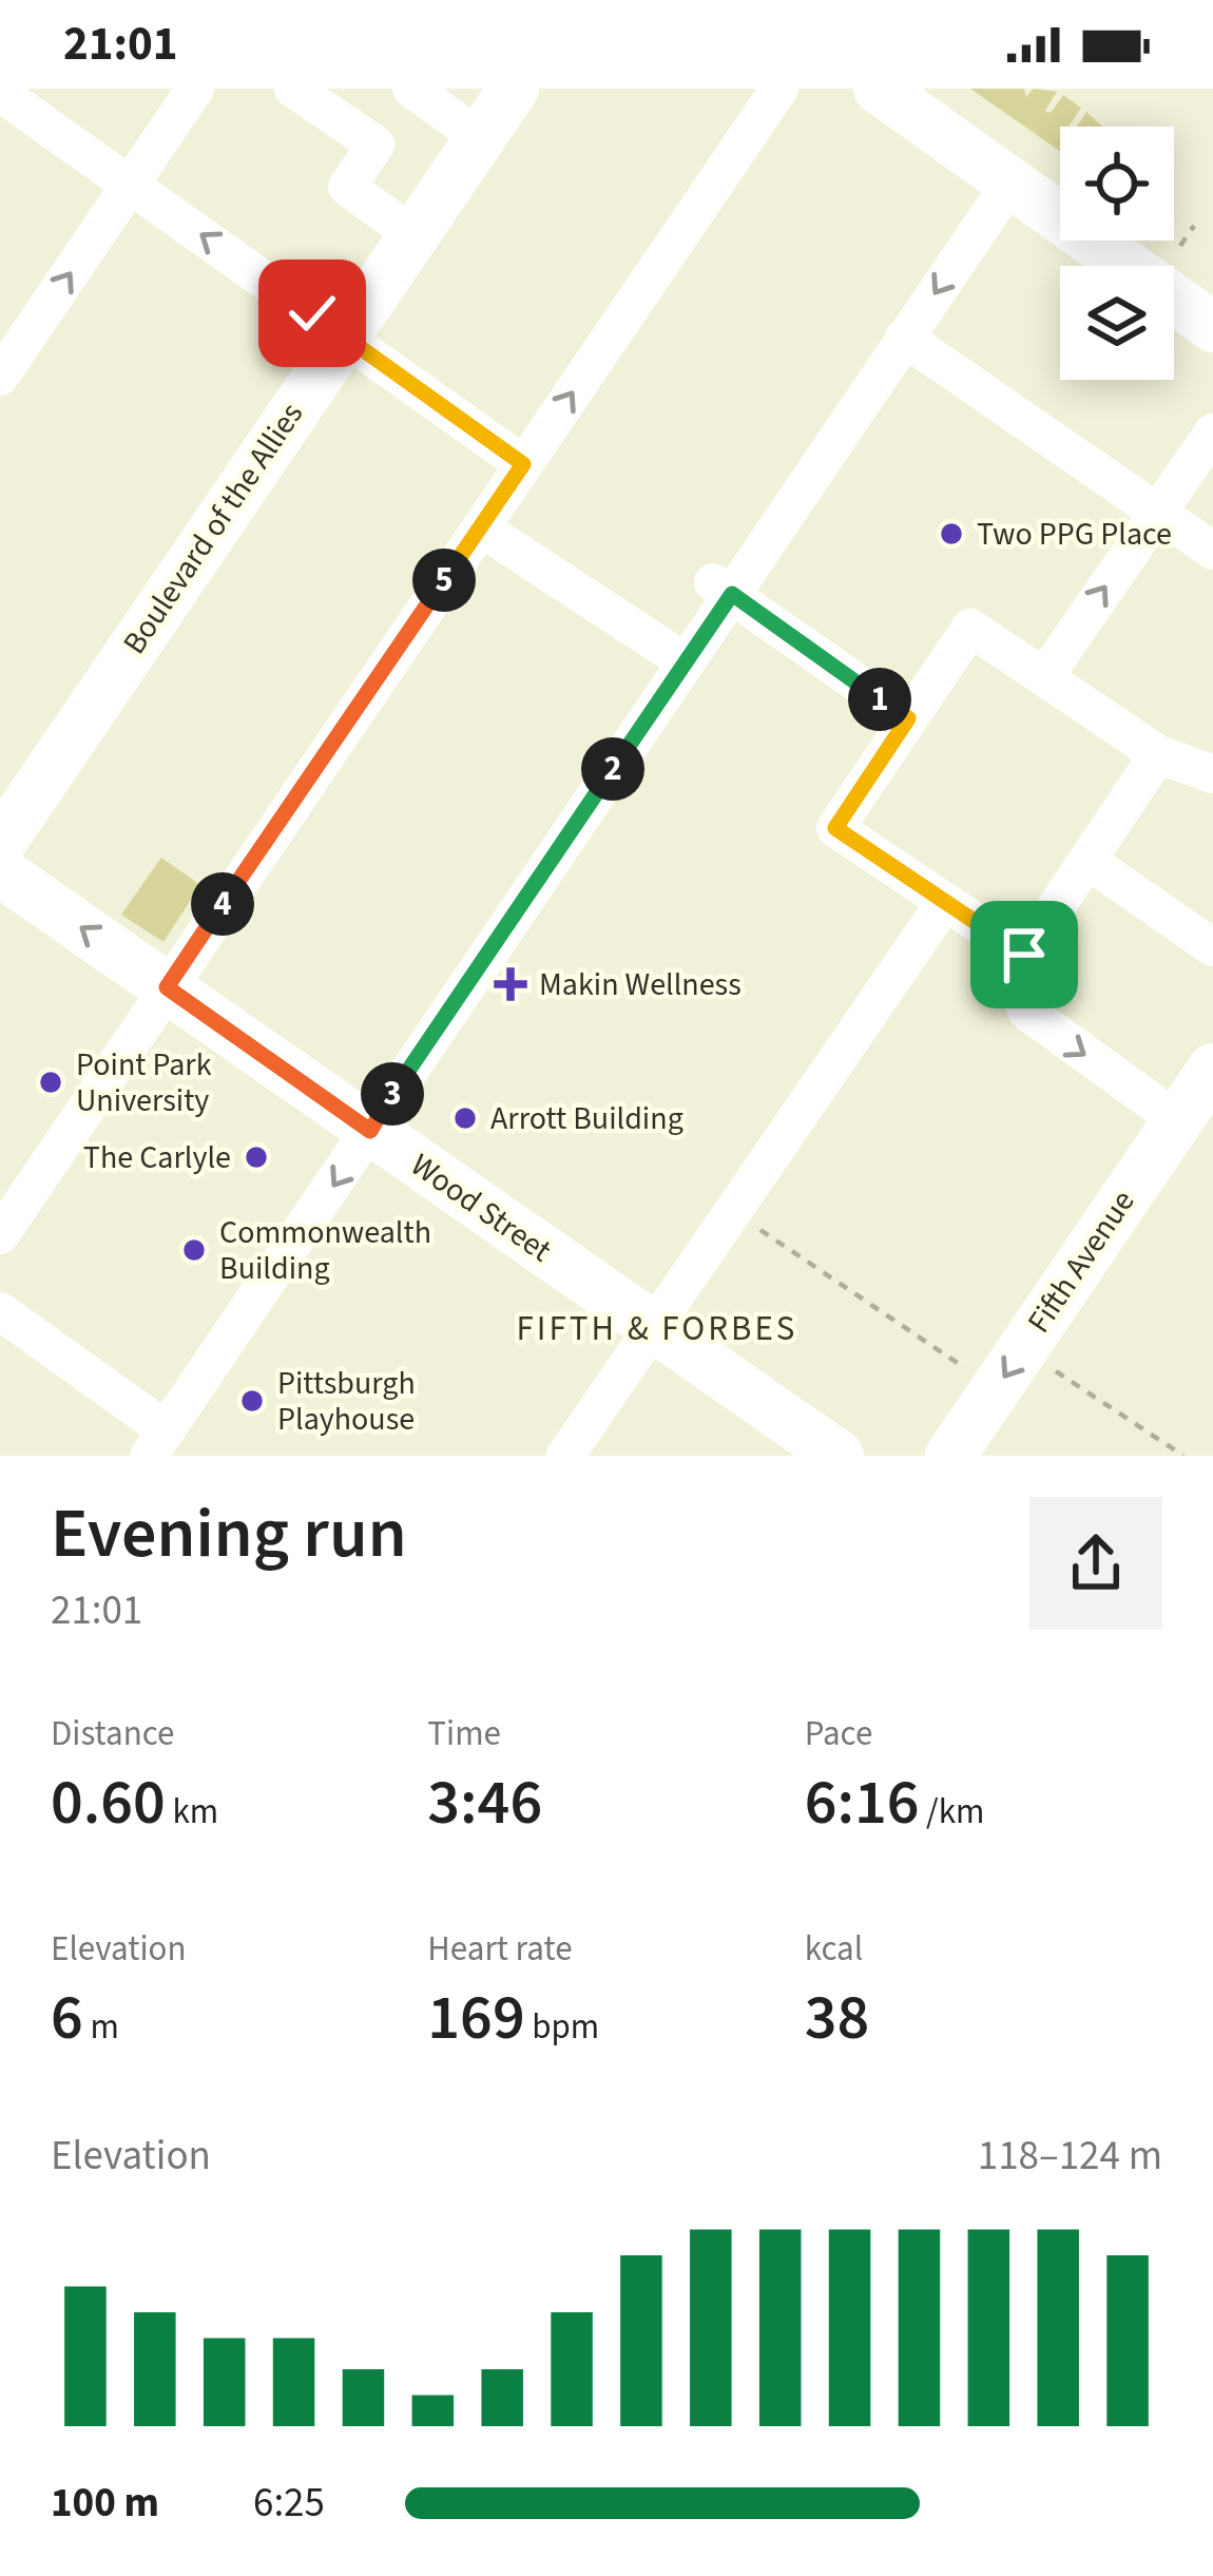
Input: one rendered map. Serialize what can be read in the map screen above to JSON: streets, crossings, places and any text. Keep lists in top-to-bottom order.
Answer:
{
  "streets": {
    "main road": ["Boulevard of the Allies", "Wood Street", "Fifth Avenue"]
  },
  "one_way": ["Fifth Avenue"],
  "districts": ["FIFTH & FORBES"],
  "places": {
    "other": [
      "Two PPG Place",
      "Point Park University",
      "Arrott Building",
      "The Carlyle",
      "Commonwealth Building",
      "Pittsburgh Playhouse"
    ],
    "health": ["Makin Wellness"]
  },
  "page": {
    "status": "21:01",
    "pins": [
      "5",
      "1",
      "2",
      "4",
      "3"
    ],
    "heading": ["Evening run", "21:01"],
    "stats": [
      ["Distance", "0.60 km"],
      ["Time", "3:46"],
      ["Pace", "6:16 /km"],
      ["Elevation", "6 m"],
      ["Heart rate", "169 bpm"],
      ["kcal", "38"]
    ],
    "chart": ["Elevation", "118–124 m"],
    "list": [
      {
        "name": "100 m",
        "note": "6:25"
      }
    ]
  }
}
